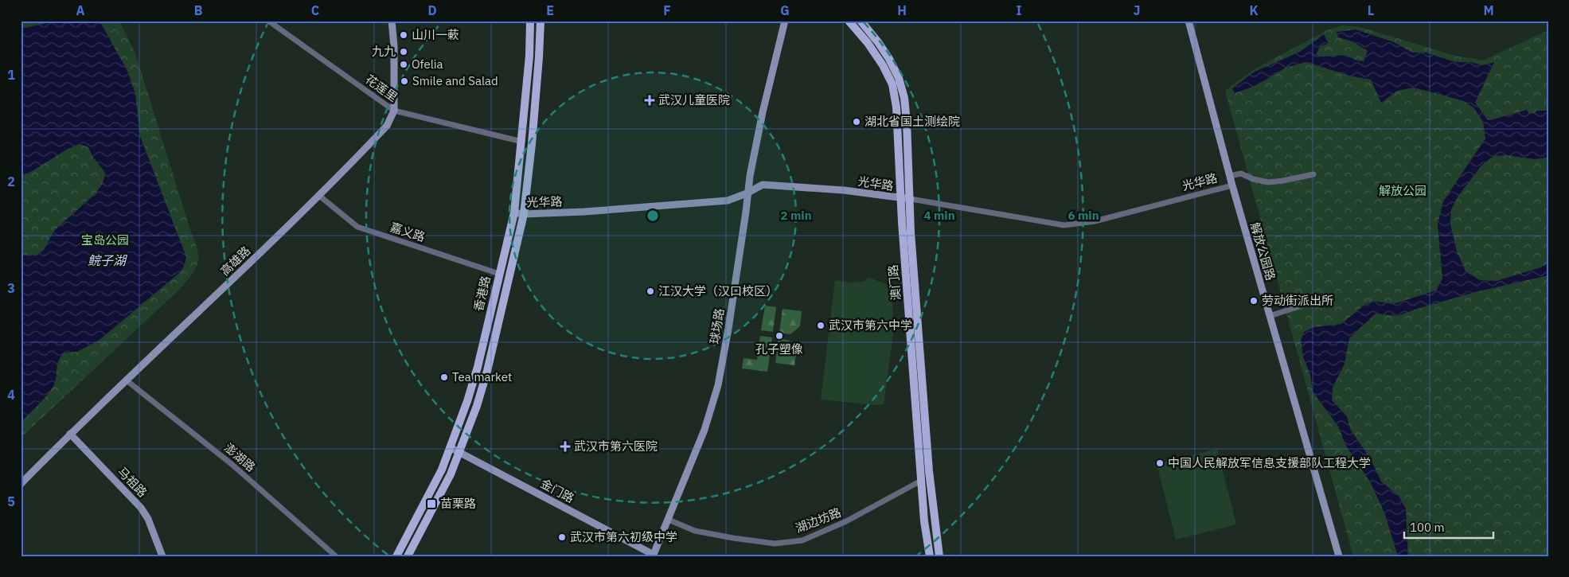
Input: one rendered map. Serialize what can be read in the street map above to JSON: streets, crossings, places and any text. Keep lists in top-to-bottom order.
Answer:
{
  "streets": {
    "main road": ["澳门路", "香港路"],
    "street": [
      "花莲里",
      "光华路",
      "嘉义路",
      "解放公园路",
      "高雄路",
      "球场路",
      "澎湖路",
      "马祖路",
      "金门路",
      "湖边坊路"
    ]
  },
  "crossings": [
    ["花莲里", "高雄路"],
    ["花莲里", "香港路"],
    ["光华路", "解放公园路"],
    ["光华路", "澳门路"],
    ["光华路", "香港路"],
    ["光华路", "球场路"],
    ["嘉义路", "高雄路"],
    ["嘉义路", "香港路"],
    ["高雄路", "澎湖路"],
    ["高雄路", "马祖路"],
    ["澳门路", "湖边坊路"],
    ["香港路", "金门路"],
    ["球场路", "金门路"],
    ["球场路", "湖边坊路"]
  ],
  "water": ["鲩子湖"],
  "parks": ["解放公园", "宝岛公园"],
  "places": {
    "other": [
      "山川一蔌",
      "九九",
      "Ofelia",
      "Smile and Salad",
      "湖北省国土测绘院",
      "江汉大学（汉口校区）",
      "劳动街派出所",
      "武汉市第六中学",
      "孔子塑像",
      "Tea market",
      "中国人民解放军信息支援部队工程大学",
      "武汉市第六初级中学"
    ],
    "health": ["武汉儿童医院", "武汉市第六医院"],
    "transit": ["苗栗路"]
  },
  "scale_bar": "100 m",
  "grid": {
    "columns": [
      "A",
      "B",
      "C",
      "D",
      "E",
      "F",
      "G",
      "H",
      "I",
      "J",
      "K",
      "L",
      "M"
    ],
    "rows": [
      "1",
      "2",
      "3",
      "4",
      "5"
    ]
  },
  "rings": ["2 min", "4 min", "6 min"]
}
